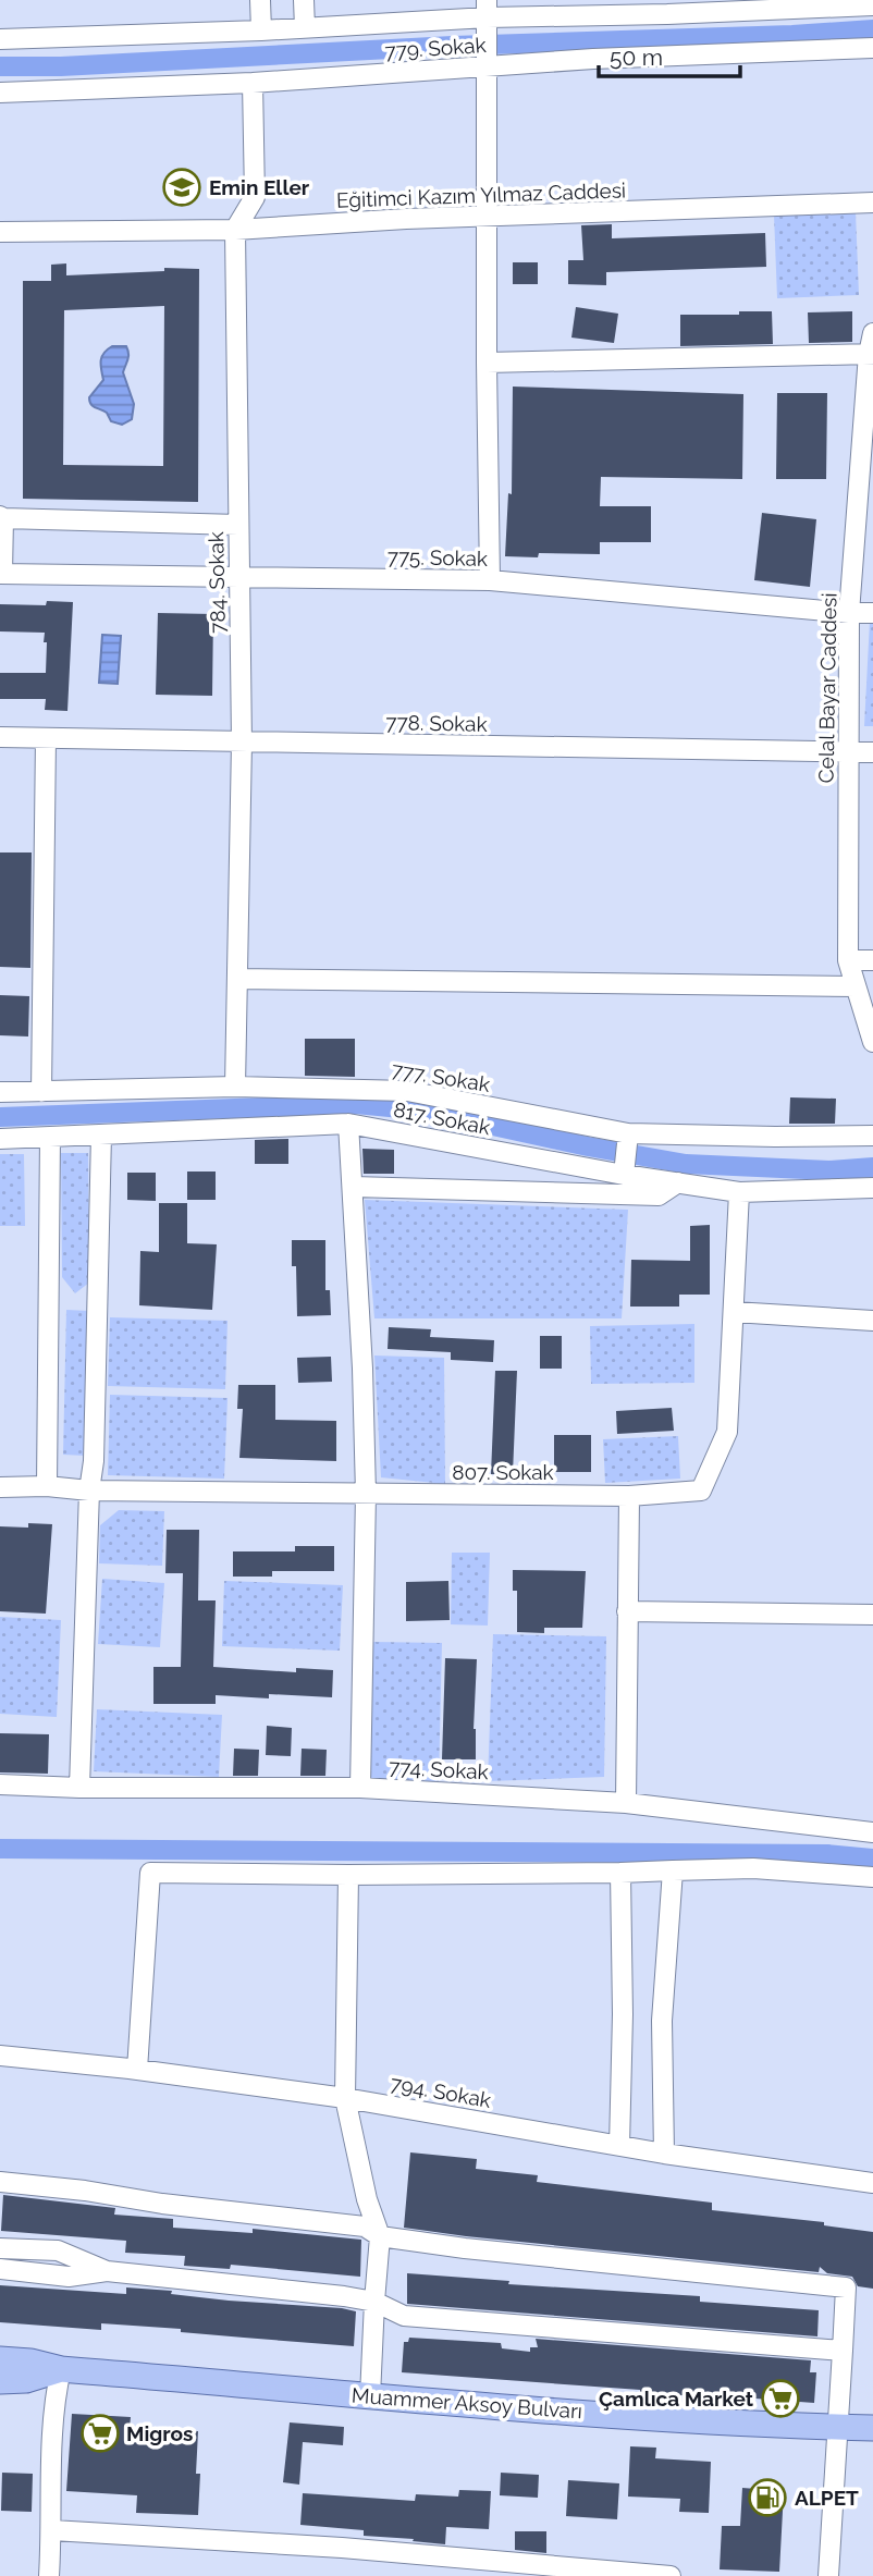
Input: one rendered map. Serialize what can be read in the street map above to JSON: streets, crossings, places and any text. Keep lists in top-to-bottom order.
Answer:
{
  "streets": {
    "main road": ["Muammer Aksoy Bulvarı"],
    "street": [
      "779. Sokak",
      "Eğitimci Kazım Yılmaz Caddesi",
      "775. Sokak",
      "784. Sokak",
      "Celal Bayar Caddesi",
      "778. Sokak",
      "777. Sokak",
      "817. Sokak",
      "807. Sokak",
      "774. Sokak",
      "794. Sokak"
    ]
  },
  "crossings": [
    ["Eğitimci Kazım Yılmaz Caddesi", "784. Sokak"],
    ["775. Sokak", "784. Sokak"],
    ["775. Sokak", "Celal Bayar Caddesi"],
    ["784. Sokak", "778. Sokak"],
    ["784. Sokak", "777. Sokak"],
    ["Celal Bayar Caddesi", "778. Sokak"],
    ["817. Sokak", "807. Sokak"]
  ],
  "places": {
    "school or university": ["Emin Eller"],
    "supermarket": ["Çamlıca Market", "Migros"],
    "fuel station": ["ALPET"]
  },
  "scale_bar": "50 m"
}
